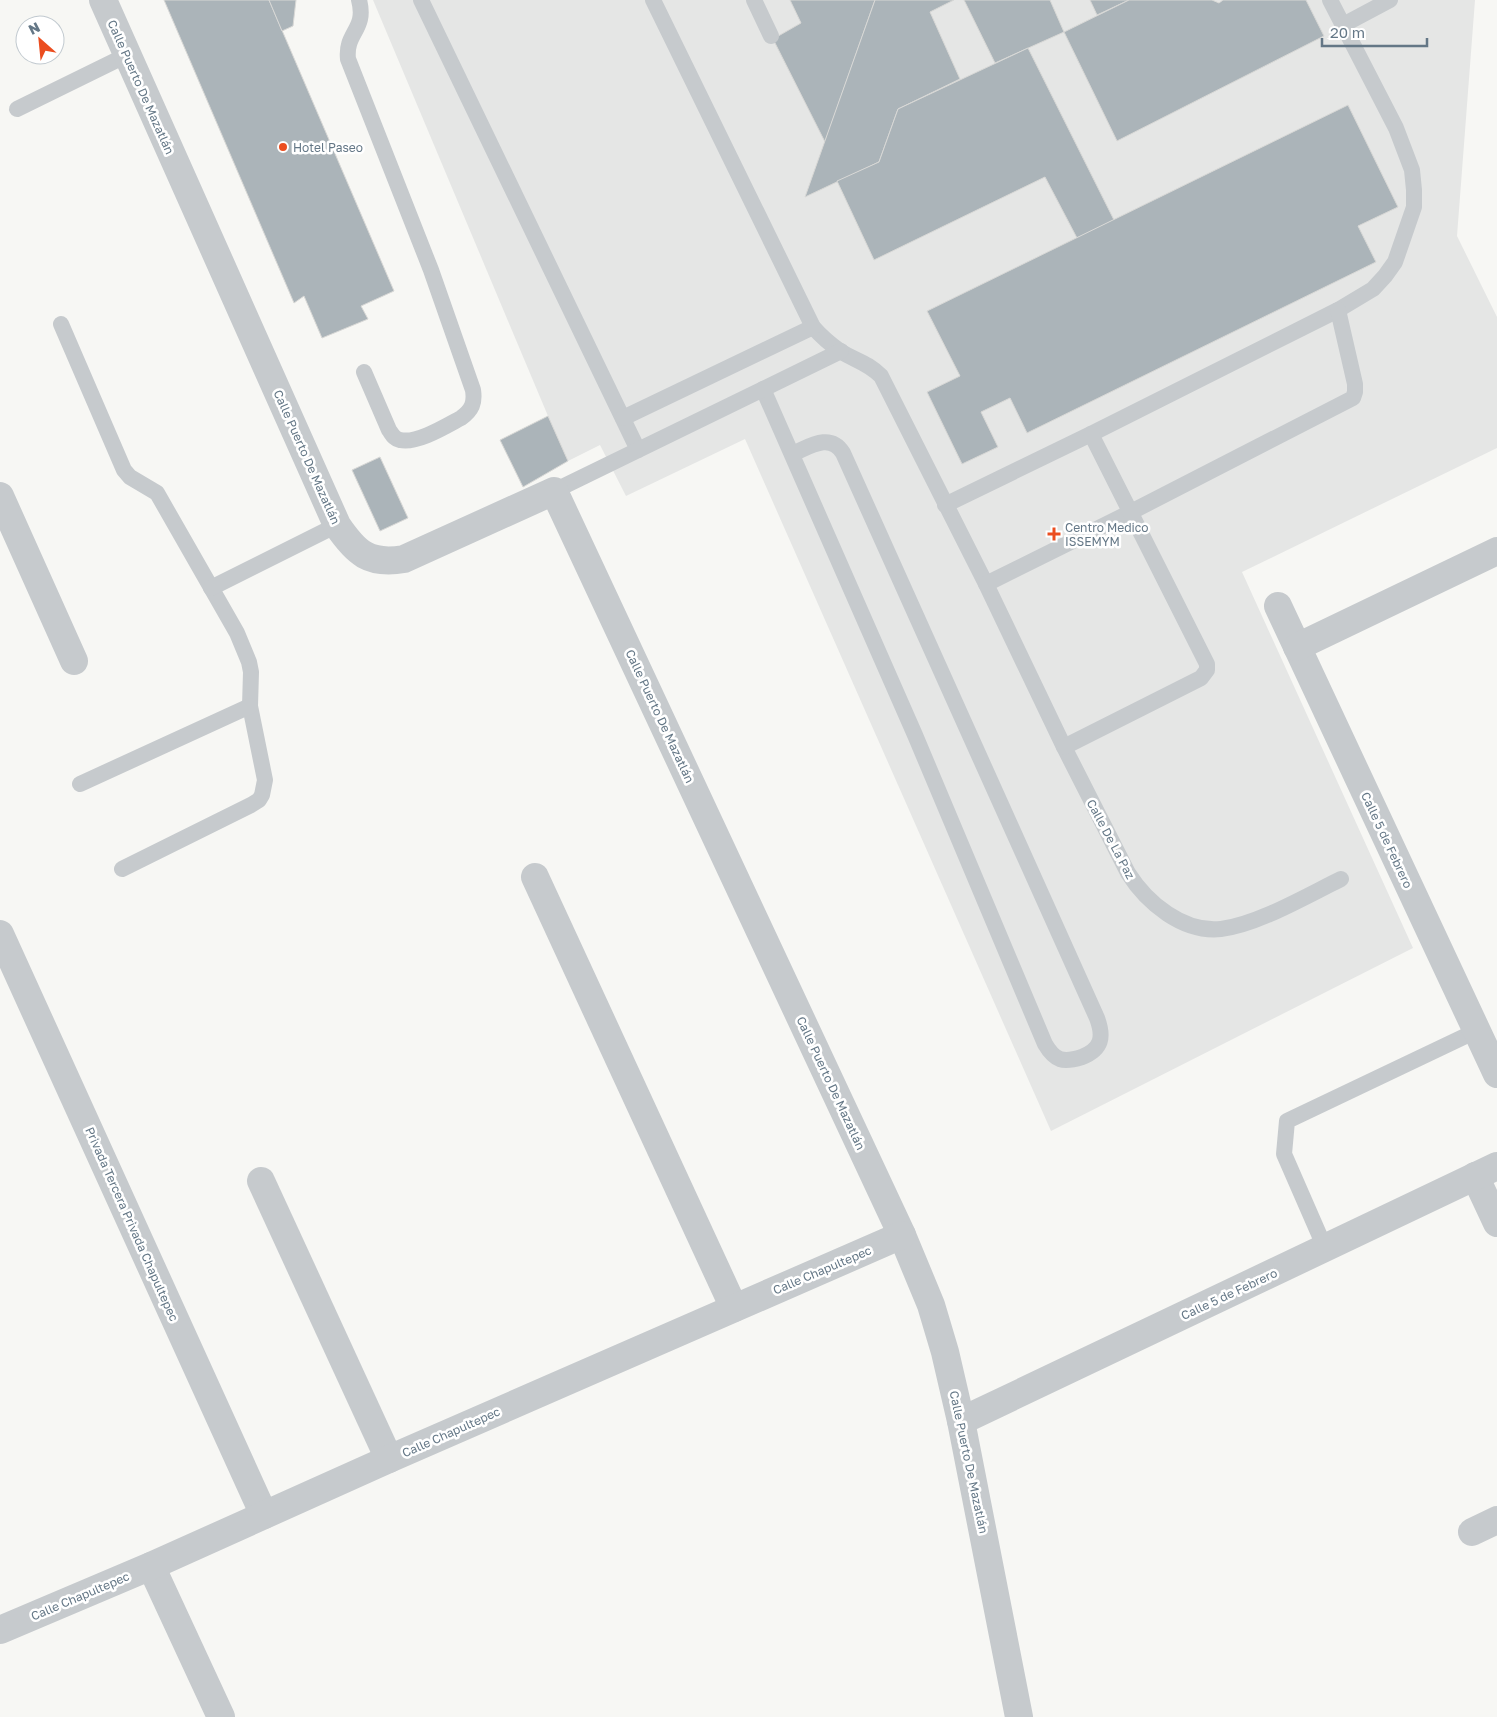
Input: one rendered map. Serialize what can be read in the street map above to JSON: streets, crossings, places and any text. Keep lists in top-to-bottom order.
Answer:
{
  "streets": {
    "street": [
      "Calle Puerto De Mazatlán",
      "Calle 5 de Febrero",
      "Privada Tercera Privada Chapultepec",
      "Calle Chapultepec"
    ],
    "lane": ["Calle De La Paz"]
  },
  "crossings": [
    ["Calle Puerto De Mazatlán", "Calle 5 de Febrero"],
    ["Calle Puerto De Mazatlán", "Calle Chapultepec"],
    ["Privada Tercera Privada Chapultepec", "Calle Chapultepec"]
  ],
  "places": {
    "other": ["Hotel Paseo"],
    "health": ["Centro Medico ISSEMYM"]
  },
  "scale_bar": "20 m",
  "north": "top left"
}
